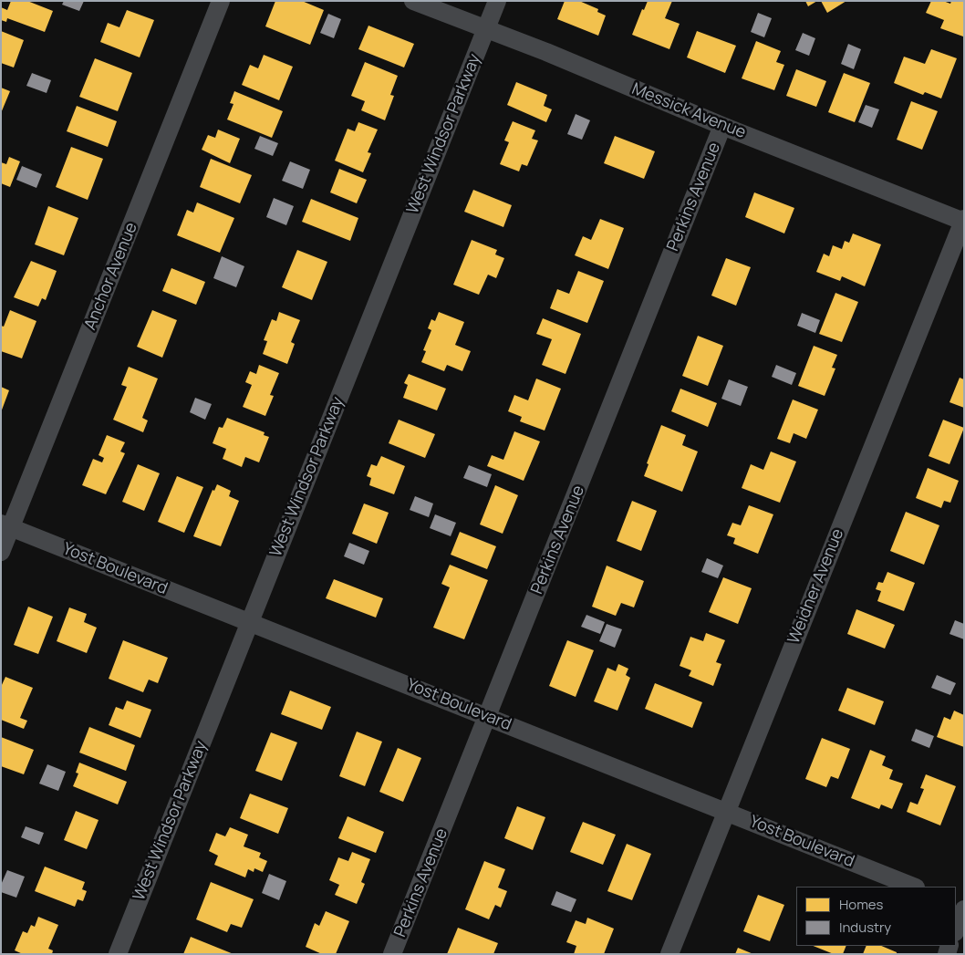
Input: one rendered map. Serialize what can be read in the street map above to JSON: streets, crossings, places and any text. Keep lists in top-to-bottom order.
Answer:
{
  "streets": {
    "street": [
      "Messick Avenue",
      "West Windsor Parkway",
      "Perkins Avenue",
      "Anchor Avenue",
      "Yost Boulevard",
      "Weidner Avenue"
    ]
  },
  "crossings": [
    ["Messick Avenue", "West Windsor Parkway"],
    ["Messick Avenue", "Perkins Avenue"],
    ["Messick Avenue", "Weidner Avenue"],
    ["West Windsor Parkway", "Yost Boulevard"],
    ["Perkins Avenue", "Yost Boulevard"],
    ["Anchor Avenue", "Yost Boulevard"],
    ["Yost Boulevard", "Weidner Avenue"]
  ],
  "legend": ["Homes", "Industry"]
}
